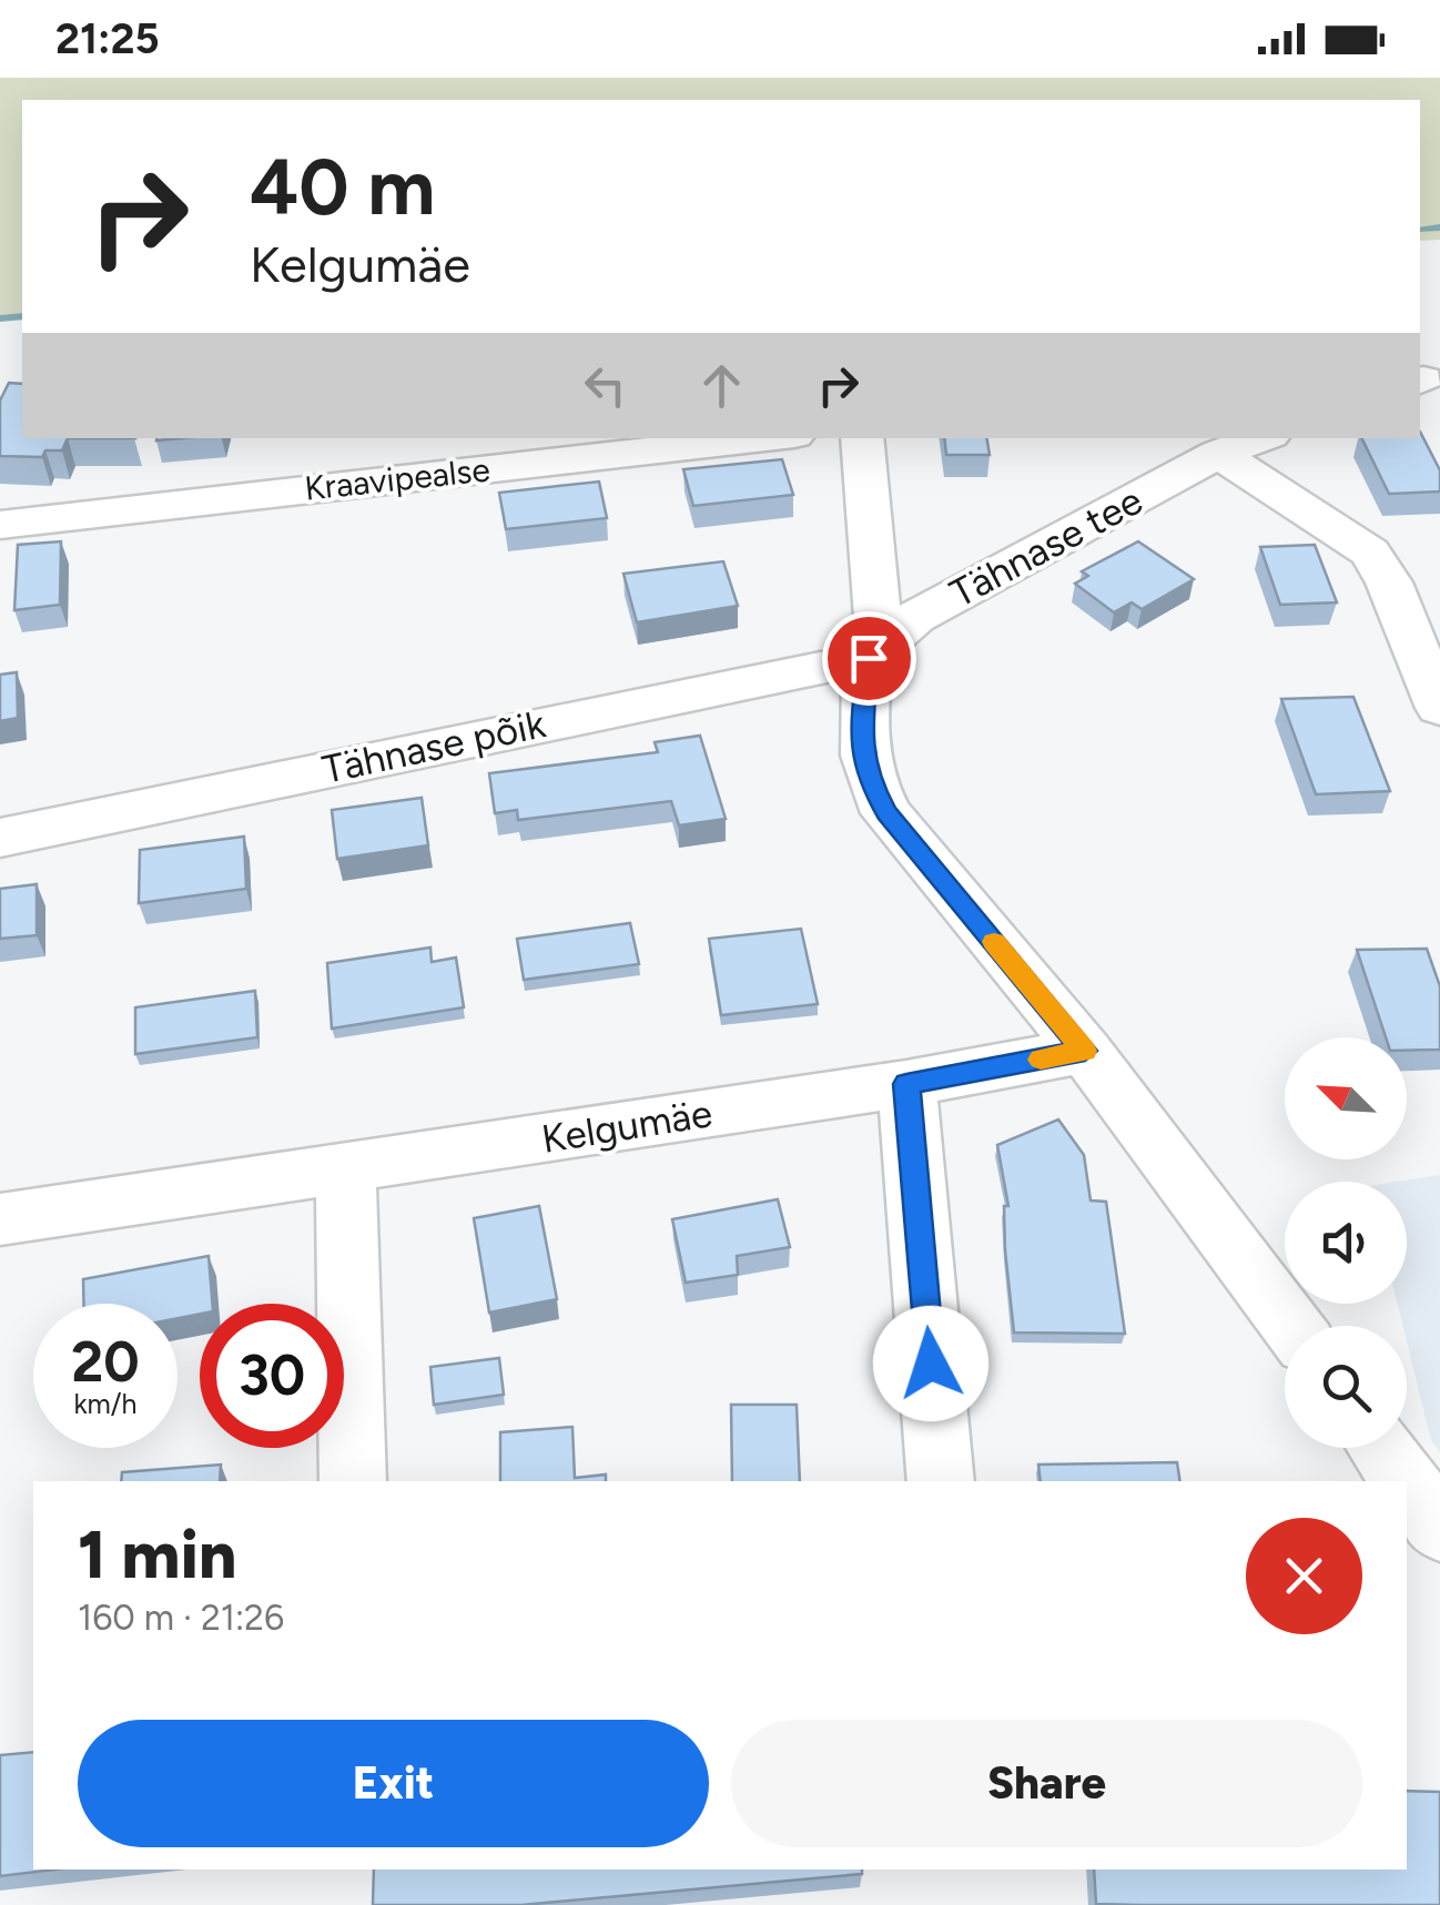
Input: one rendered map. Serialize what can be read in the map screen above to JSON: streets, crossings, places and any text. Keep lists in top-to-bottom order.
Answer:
{
  "streets": {
    "street": [
      "Kraavipealse",
      "Tähnase tee",
      "Tähnase põik",
      "Kelgumäe"
    ]
  },
  "crossings": [
    ["Tähnase tee", "Tähnase põik"]
  ],
  "north": "top left",
  "page": {
    "status": "21:25",
    "turn": ["40 m", "Kelgumäe"],
    "speed": "20 km/h",
    "limit": "30",
    "heading": ["1 min", "160 m · 21:26"],
    "buttons": ["Exit", "Share"]
  }
}
